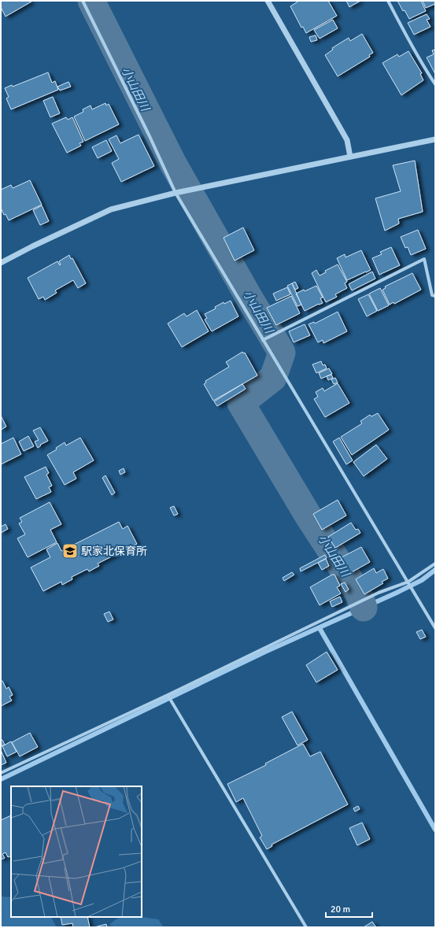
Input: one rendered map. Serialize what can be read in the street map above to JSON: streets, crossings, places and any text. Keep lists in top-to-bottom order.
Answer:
{
  "water": ["小山田川"],
  "places": {
    "school or university": ["駅家北保育所"]
  },
  "scale_bar": "20 m"
}
